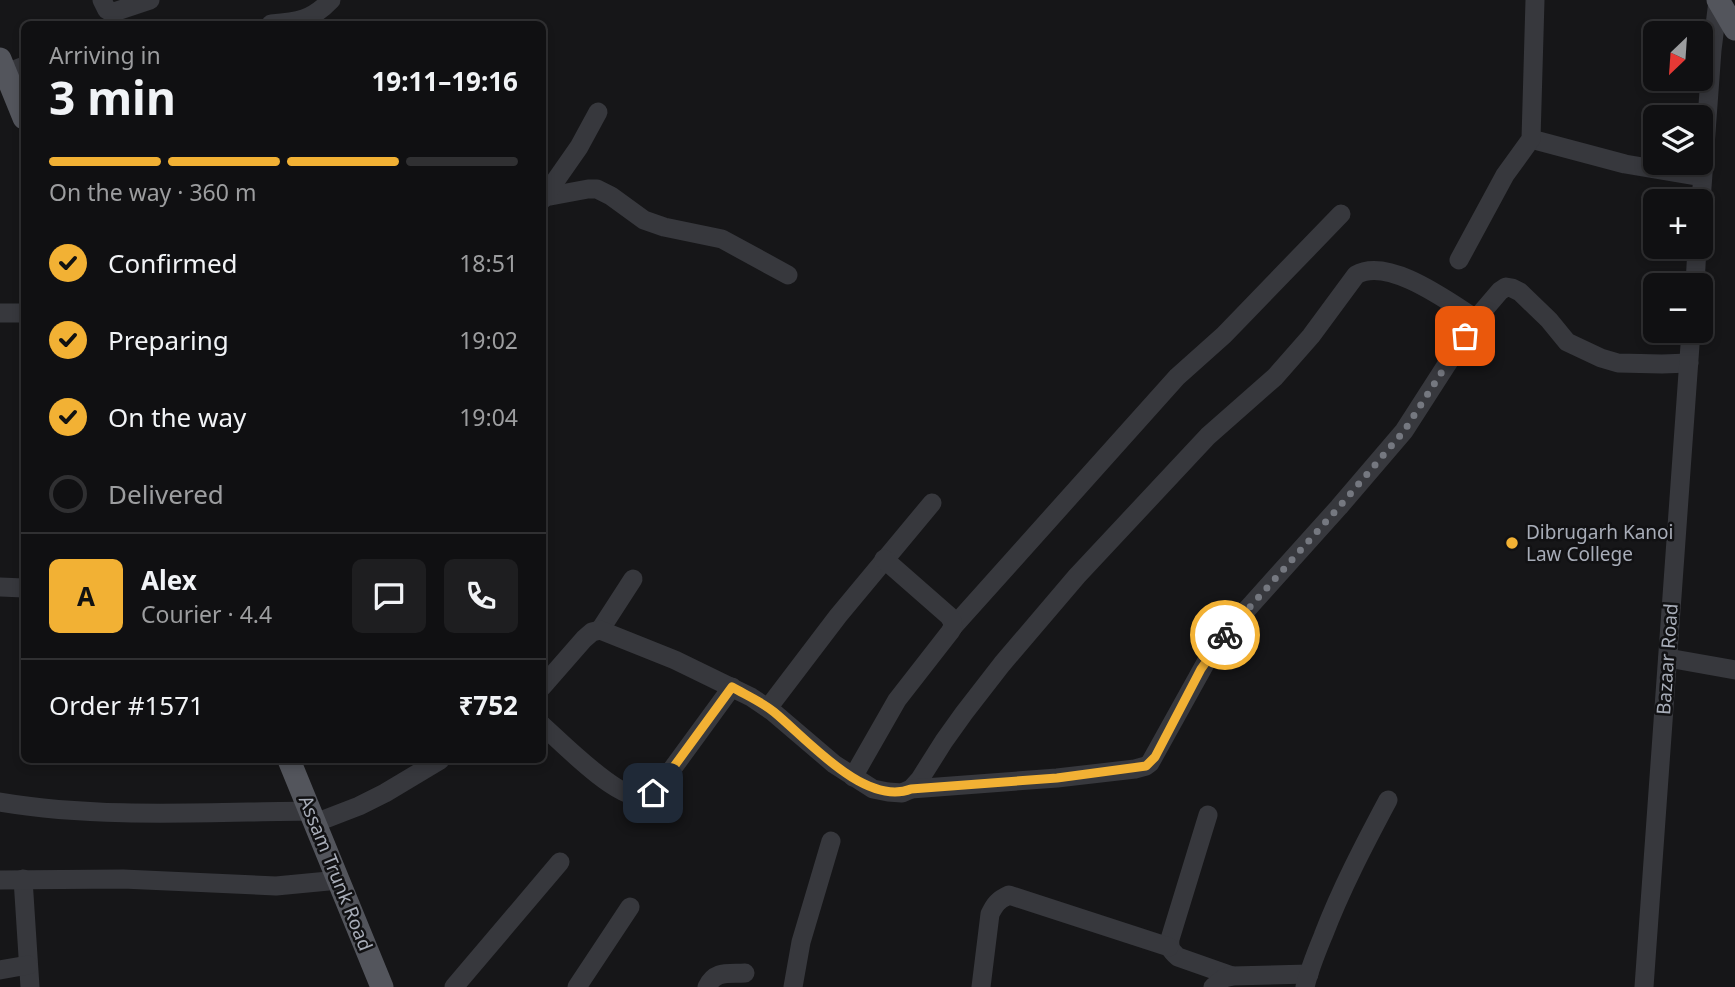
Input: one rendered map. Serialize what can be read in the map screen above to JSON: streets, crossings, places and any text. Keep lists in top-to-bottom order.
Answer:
{
  "streets": {
    "main road": ["Assam Trunk Road"],
    "street": ["Bazaar Road"]
  },
  "places": ["Dibrugarh Kanoi Law College"],
  "north": "bottom left",
  "page": {
    "map_buttons": ["+", "−"],
    "heading": ["3 min", "Arriving in", "19:11–19:16"],
    "panel": [
      "Alex",
      "Courier · 4.4",
      "Order #1571",
      "₹752"
    ],
    "bar": "On the way · 360 m",
    "list": [
      ["Confirmed", "18:51"],
      ["Preparing", "19:02"],
      ["On the way", "19:04"],
      "Delivered"
    ],
    "round": "A"
  }
}
